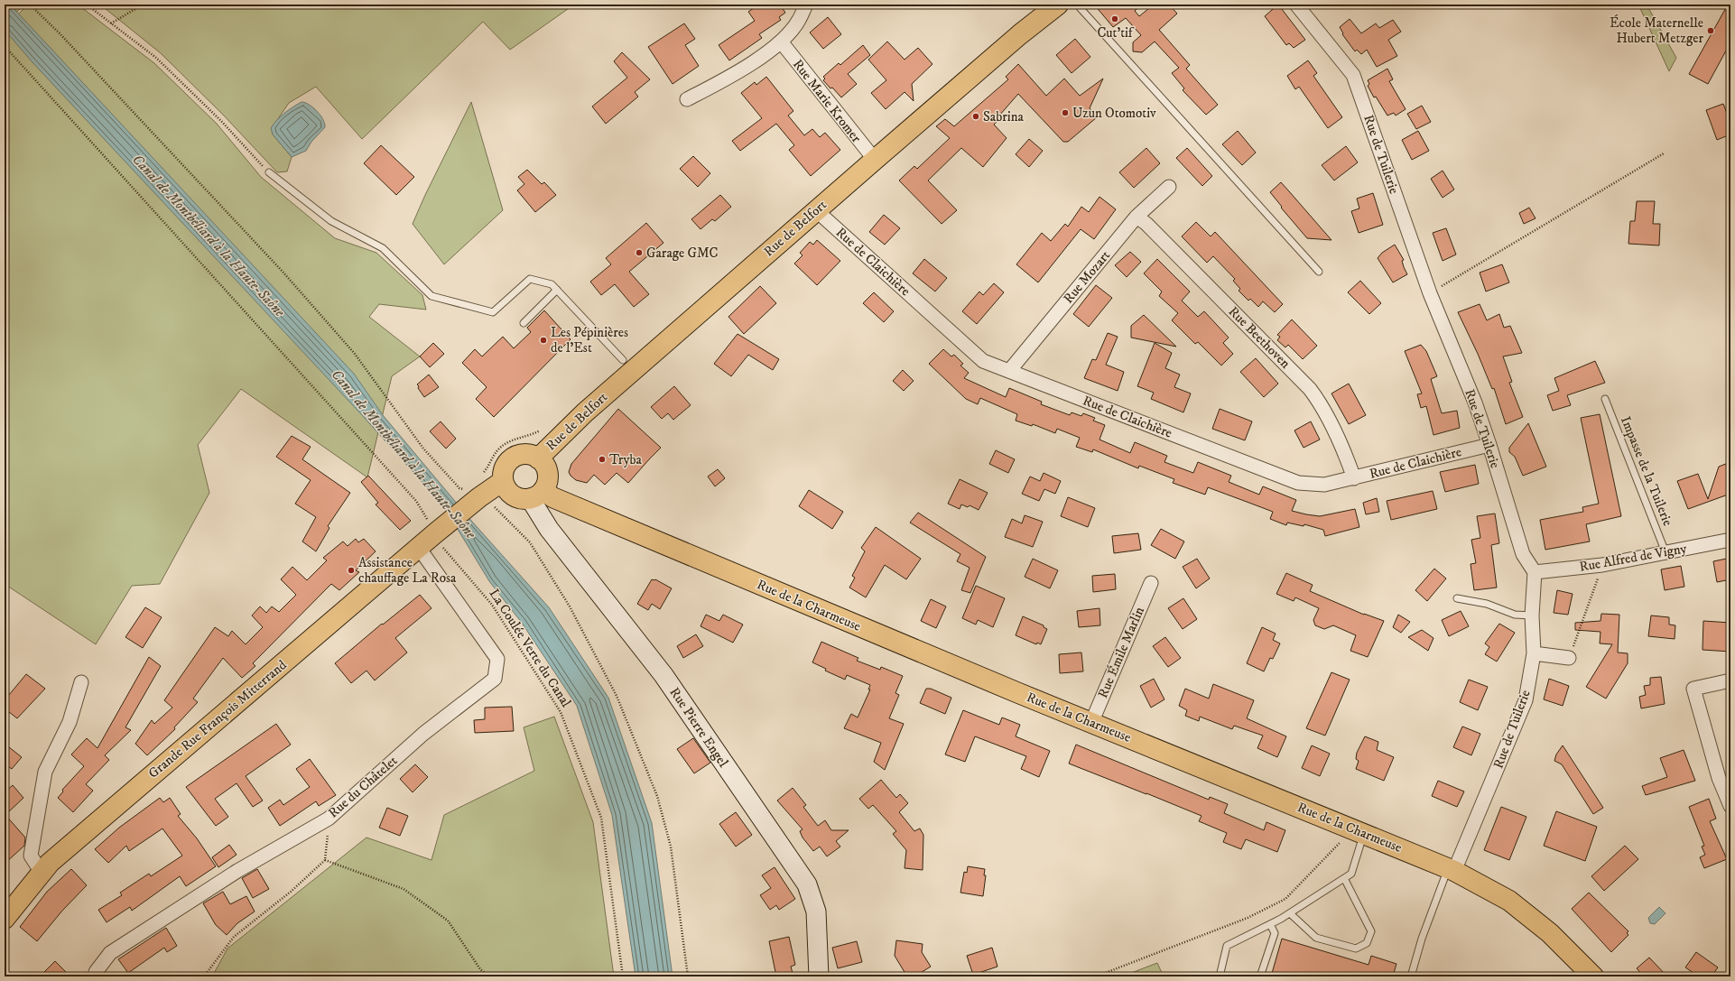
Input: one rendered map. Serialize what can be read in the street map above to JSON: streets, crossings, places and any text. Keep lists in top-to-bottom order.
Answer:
{
  "streets": {
    "main road": ["Rue de Belfort", "Rue de la Charmeuse", "Grande Rue François Mitterrand"],
    "street": [
      "Rue Marie Kromer",
      "Rue de Tuilerie",
      "Rue de Claichière",
      "Rue Mozart",
      "Rue Beethoven",
      "Rue Alfred de Vigny",
      "Rue Émile Marlin",
      "Rue Pierre Engel",
      "Rue du Châtelet"
    ],
    "lane": ["Impasse de la Tuilerie"],
    "path": ["La Coulée Verte du Canal"]
  },
  "crossings": [
    ["Rue Marie Kromer", "Rue de Belfort"],
    ["Rue de Tuilerie", "Rue de Claichière"],
    ["Rue de Tuilerie", "Rue Alfred de Vigny"],
    ["Rue de Tuilerie", "Rue de la Charmeuse"],
    ["Rue de Belfort", "Rue de Claichière"],
    ["Rue de Belfort", "Rue de la Charmeuse"],
    ["Rue de Belfort", "Rue Pierre Engel"],
    ["Rue de Claichière", "Rue Mozart"],
    ["Rue de Claichière", "Rue Beethoven"],
    ["Rue Mozart", "Rue Beethoven"],
    ["Impasse de la Tuilerie", "Rue Alfred de Vigny"],
    ["Rue de la Charmeuse", "Rue Émile Marlin"],
    ["Rue de la Charmeuse", "Rue Pierre Engel"],
    ["La Coulée Verte du Canal", "Grande Rue François Mitterrand"],
    ["Grande Rue François Mitterrand", "Rue du Châtelet"]
  ],
  "water": ["Canal de Montbéliard à la Haute-Saône"],
  "places": [
    "Cut'tif",
    "École Maternelle Hubert Metzger",
    "Uzun Otomotiv",
    "Sabrina",
    "Garage GMC",
    "Les Pépinières de l'Est",
    "Tryba",
    "Assistance chauffage La Rosa"
  ]
}
